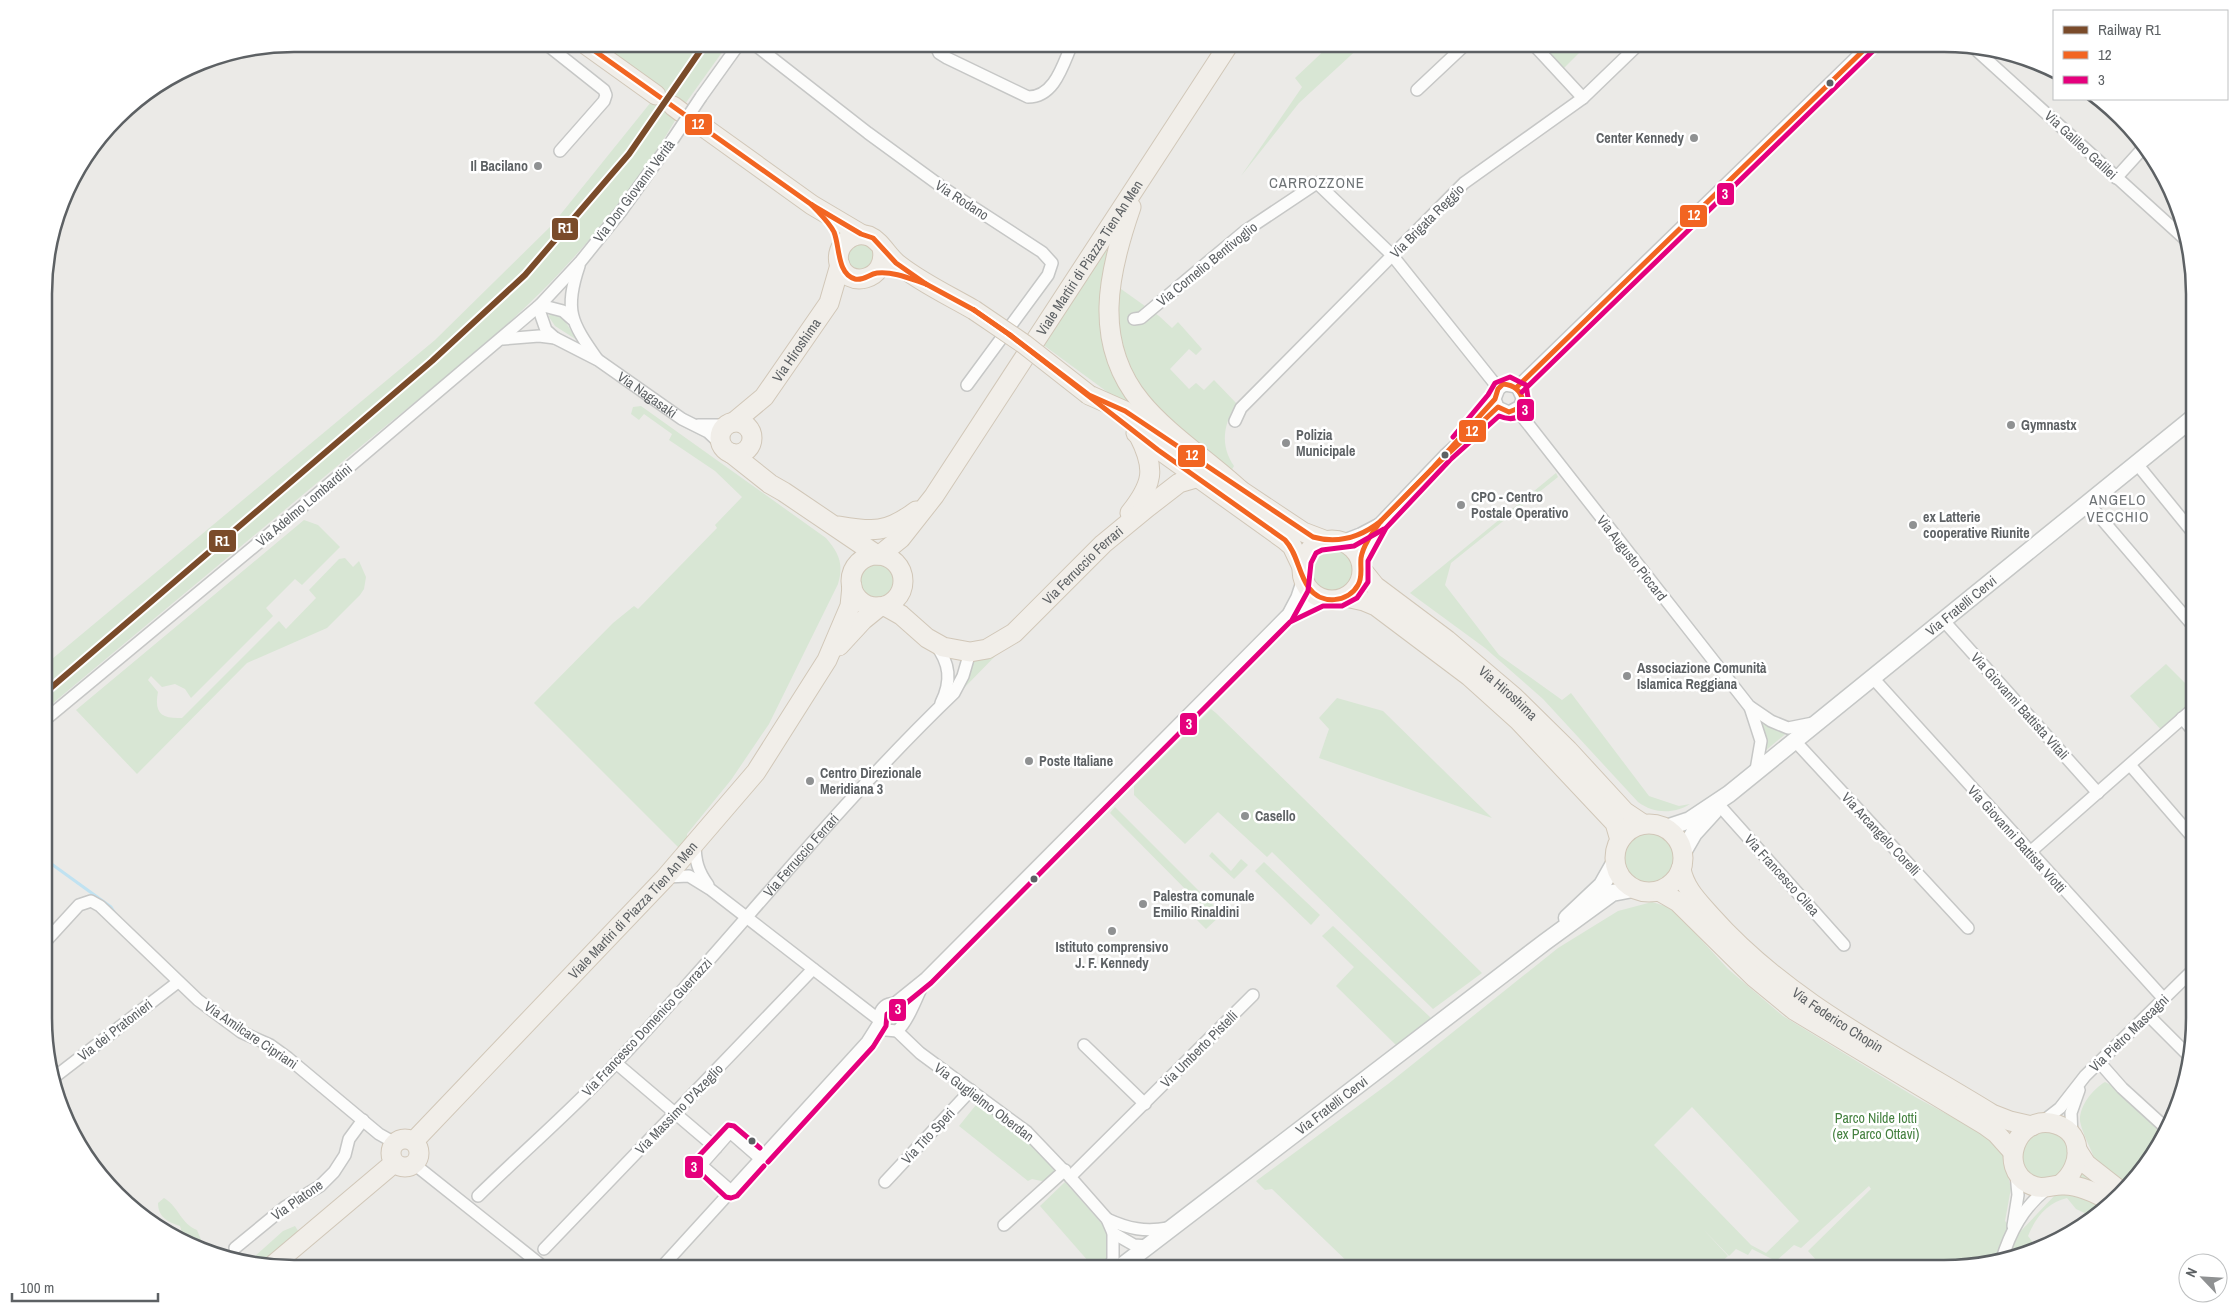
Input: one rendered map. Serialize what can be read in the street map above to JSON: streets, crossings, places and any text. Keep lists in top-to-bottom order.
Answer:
{
  "streets": {
    "main road": [
      "Viale Martiri di Piazza Tien An Men",
      "Via Hiroshima",
      "Via Nagasaki",
      "Via Ferruccio Ferrari",
      "Via Fratelli Cervi",
      "Via Federico Chopin"
    ],
    "street": [
      "Via Galileo Galilei",
      "Via Don Giovanni Verità",
      "Via Rodano",
      "Via Brigata Reggio",
      "Via Cornelio Bentivoglio",
      "Via Adelmo Lombardini",
      "Via Augusto Piccard",
      "Via Giovanni Battista Vitali",
      "Via Arcangelo Corelli",
      "Via Giovanni Battista Viotti",
      "Via Francesco Cilea",
      "Via Francesco Domenico Guerrazzi",
      "Via dei Pratonieri",
      "Via Pietro Mascagni",
      "Via Amilcare Cipriani",
      "Via Umberto Pistelli",
      "Via Guglielmo Oberdan",
      "Via Massimo D'Azeglio",
      "Via Tito Speri",
      "Via Platone"
    ]
  },
  "crossings": [
    ["Via Don Giovanni Verità", "Via Nagasaki"],
    ["Via Don Giovanni Verità", "Via Adelmo Lombardini"],
    ["Via Brigata Reggio", "Via Cornelio Bentivoglio"],
    ["Viale Martiri di Piazza Tien An Men", "Via Nagasaki"],
    ["Viale Martiri di Piazza Tien An Men", "Via Amilcare Cipriani"],
    ["Viale Martiri di Piazza Tien An Men", "Via Guglielmo Oberdan"],
    ["Via Hiroshima", "Via Nagasaki"],
    ["Via Hiroshima", "Via Ferruccio Ferrari"],
    ["Via Hiroshima", "Via Fratelli Cervi"],
    ["Via Hiroshima", "Via Federico Chopin"],
    ["Via Nagasaki", "Via Adelmo Lombardini"],
    ["Via Augusto Piccard", "Via Fratelli Cervi"],
    ["Via Ferruccio Ferrari", "Via Francesco Domenico Guerrazzi"],
    ["Via Ferruccio Ferrari", "Via Guglielmo Oberdan"],
    ["Via Fratelli Cervi", "Via Giovanni Battista Vitali"],
    ["Via Fratelli Cervi", "Via Arcangelo Corelli"],
    ["Via Fratelli Cervi", "Via Giovanni Battista Viotti"],
    ["Via Fratelli Cervi", "Via Francesco Cilea"],
    ["Via Fratelli Cervi", "Via Federico Chopin"],
    ["Via Fratelli Cervi", "Via Guglielmo Oberdan"],
    ["Via Giovanni Battista Viotti", "Via Pietro Mascagni"],
    ["Via Federico Chopin", "Via Pietro Mascagni"],
    ["Via Francesco Domenico Guerrazzi", "Via Guglielmo Oberdan"],
    ["Via dei Pratonieri", "Via Amilcare Cipriani"],
    ["Via Amilcare Cipriani", "Via Platone"],
    ["Via Umberto Pistelli", "Via Guglielmo Oberdan"],
    ["Via Guglielmo Oberdan", "Via Massimo D'Azeglio"],
    ["Via Guglielmo Oberdan", "Via Tito Speri"]
  ],
  "districts": ["CARROZZONE", "ANGELO VECCHIO"],
  "parks": ["Parco Nilde Iotti (ex Parco Ottavi)"],
  "places": [
    "Center Kennedy",
    "Il Bacilano",
    "Gymnastx",
    "Polizia Municipale",
    "CPO - Centro Postale Operativo",
    "ex Latterie cooperative Riunite",
    "Associazione Comunità Islamica Reggiana",
    "Poste Italiane",
    "Centro Direzionale Meridiana 3",
    "Casello",
    "Palestra comunale Emilio Rinaldini",
    "Istituto comprensivo J. F. Kennedy"
  ],
  "lines": ["rail line R1", "transit line 12", "transit line 3"],
  "legend": ["Railway R1", "12", "3"],
  "scale_bar": "100 m",
  "north": "top left"
}
